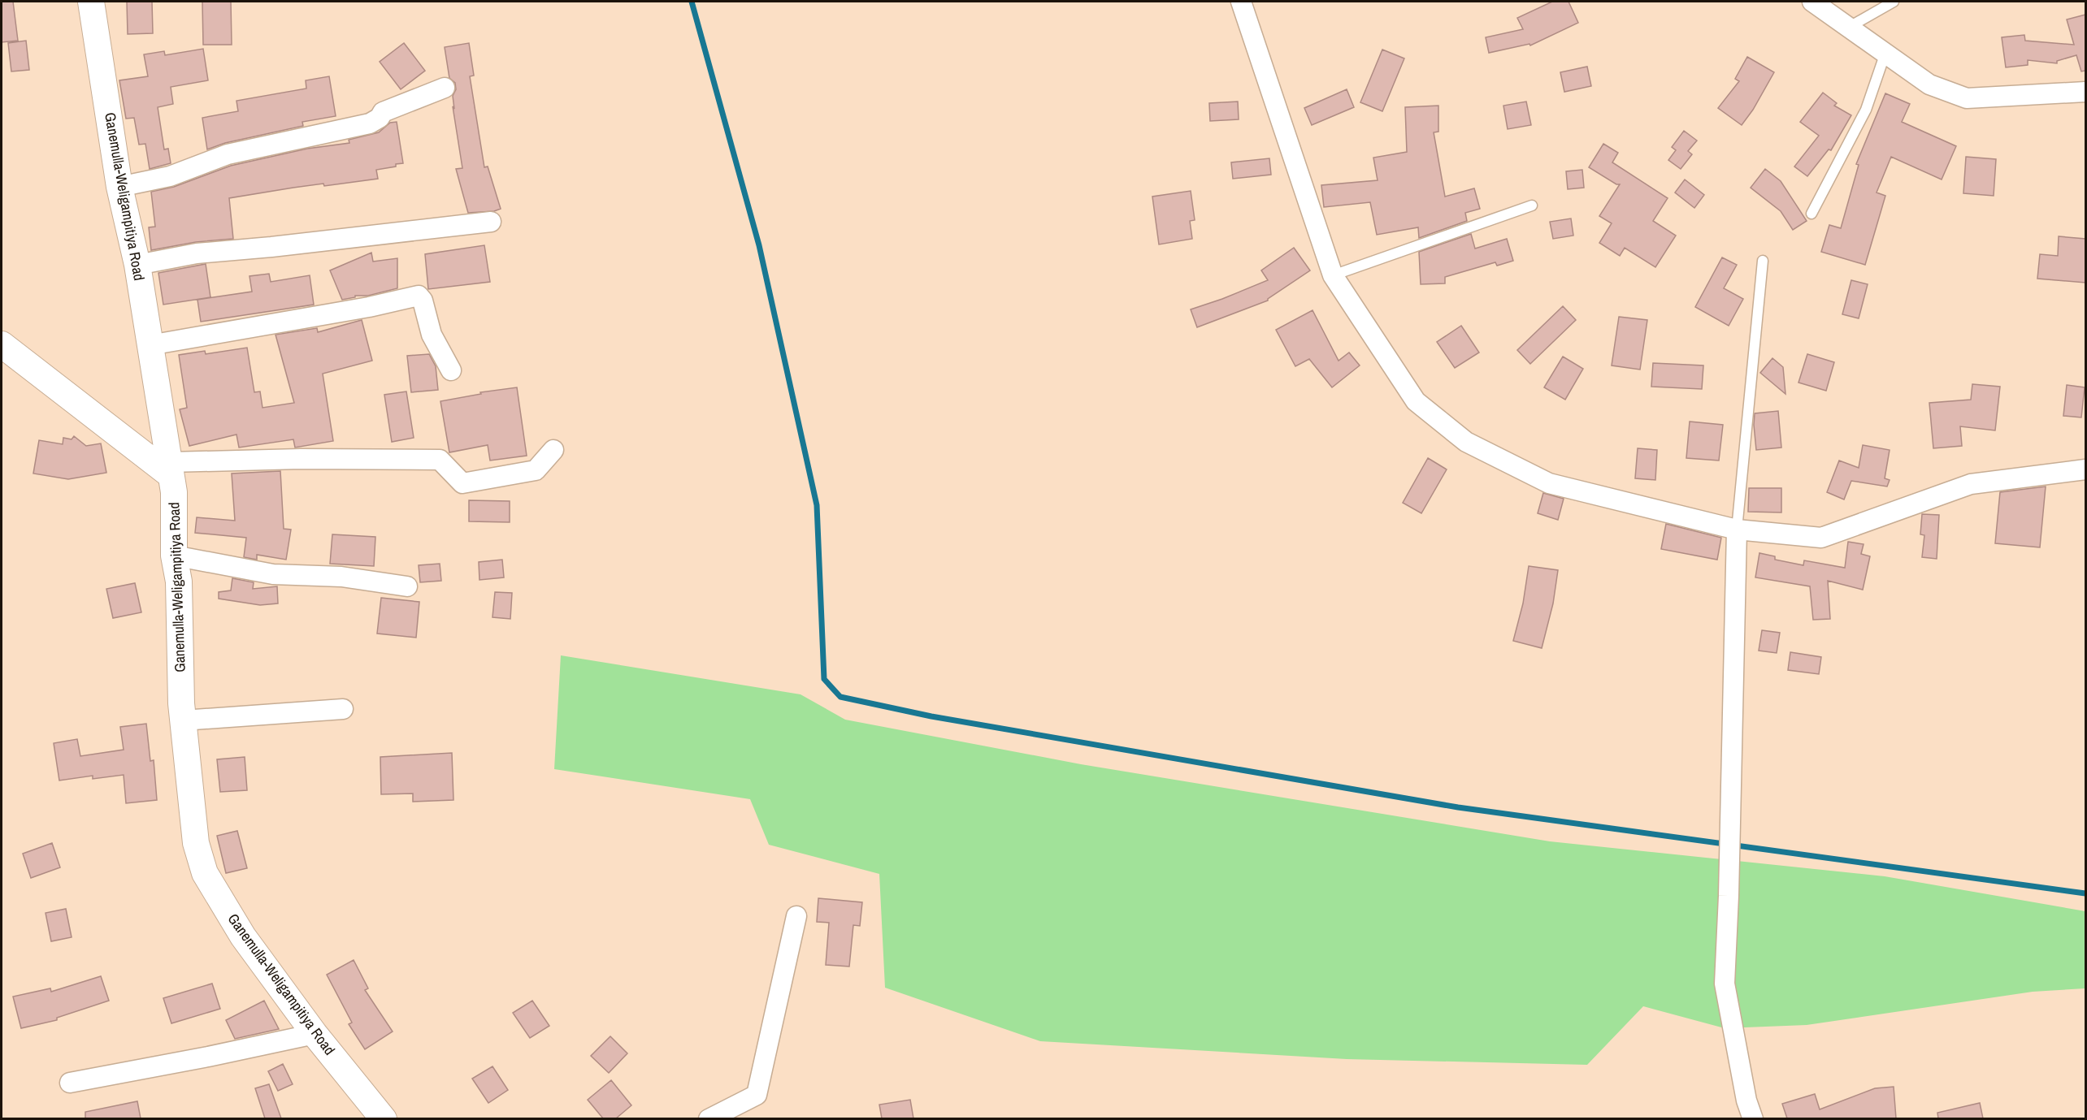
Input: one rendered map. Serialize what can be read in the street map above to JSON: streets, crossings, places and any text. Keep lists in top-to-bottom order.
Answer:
{
  "streets": {
    "street": ["Ganemulla-Weligampitiya Road"]
  }
}
